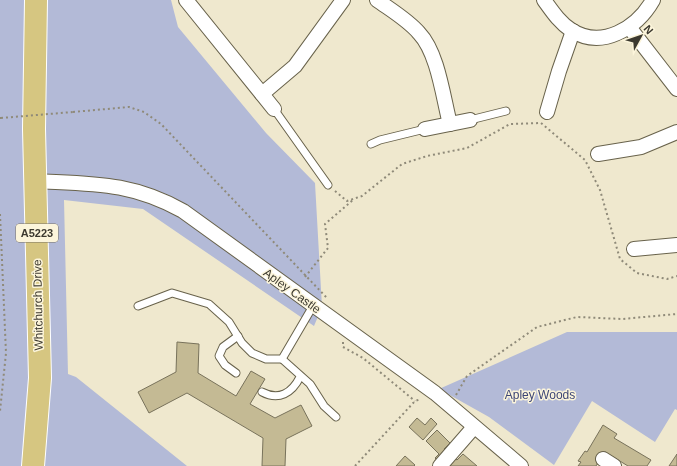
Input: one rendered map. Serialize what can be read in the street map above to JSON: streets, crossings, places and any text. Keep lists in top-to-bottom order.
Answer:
{
  "streets": {
    "main road": ["A5223", "Whitchurch Drive"],
    "street": ["Apley Castle"]
  },
  "crossings": [
    ["Apley Castle", "Whitchurch Drive"]
  ],
  "parks": ["Apley Woods"],
  "north": "top right"
}
